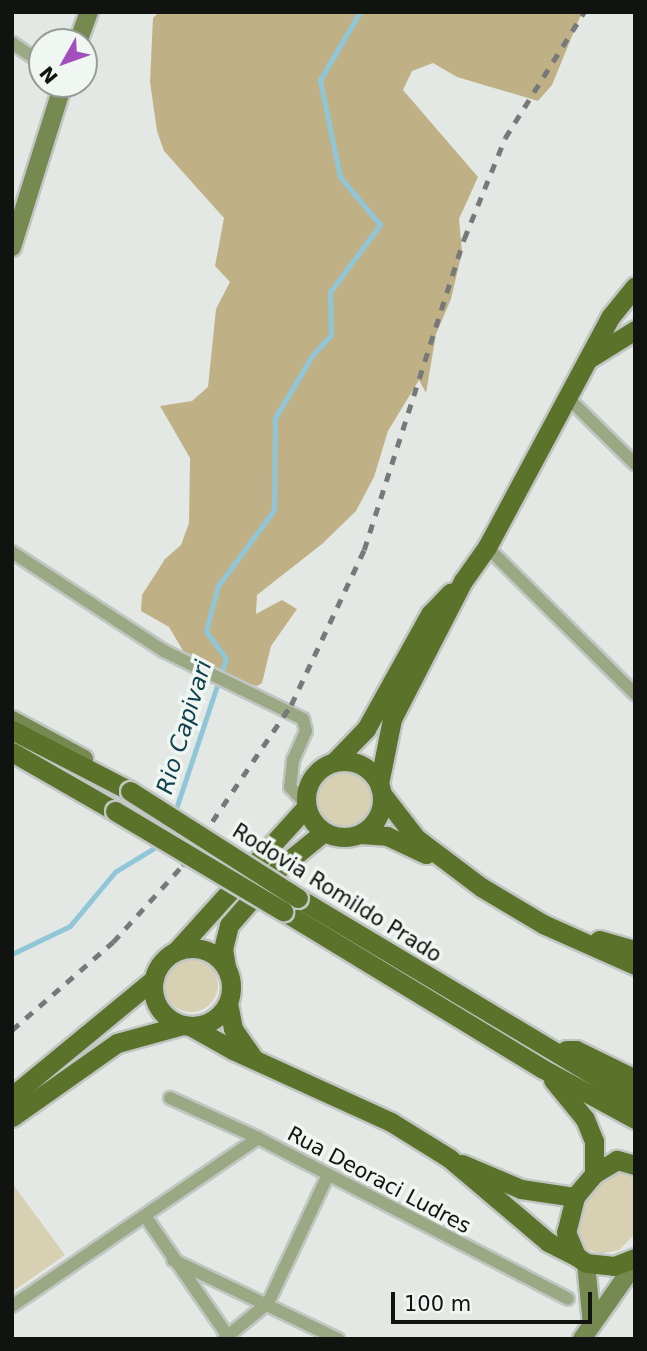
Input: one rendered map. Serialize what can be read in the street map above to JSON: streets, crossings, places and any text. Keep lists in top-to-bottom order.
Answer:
{
  "streets": {
    "main road": ["Rodovia Romildo Prado"],
    "street": ["Rua Deoraci Ludres"]
  },
  "water": ["Rio Capivari"],
  "scale_bar": "100 m",
  "north": "bottom left"
}
